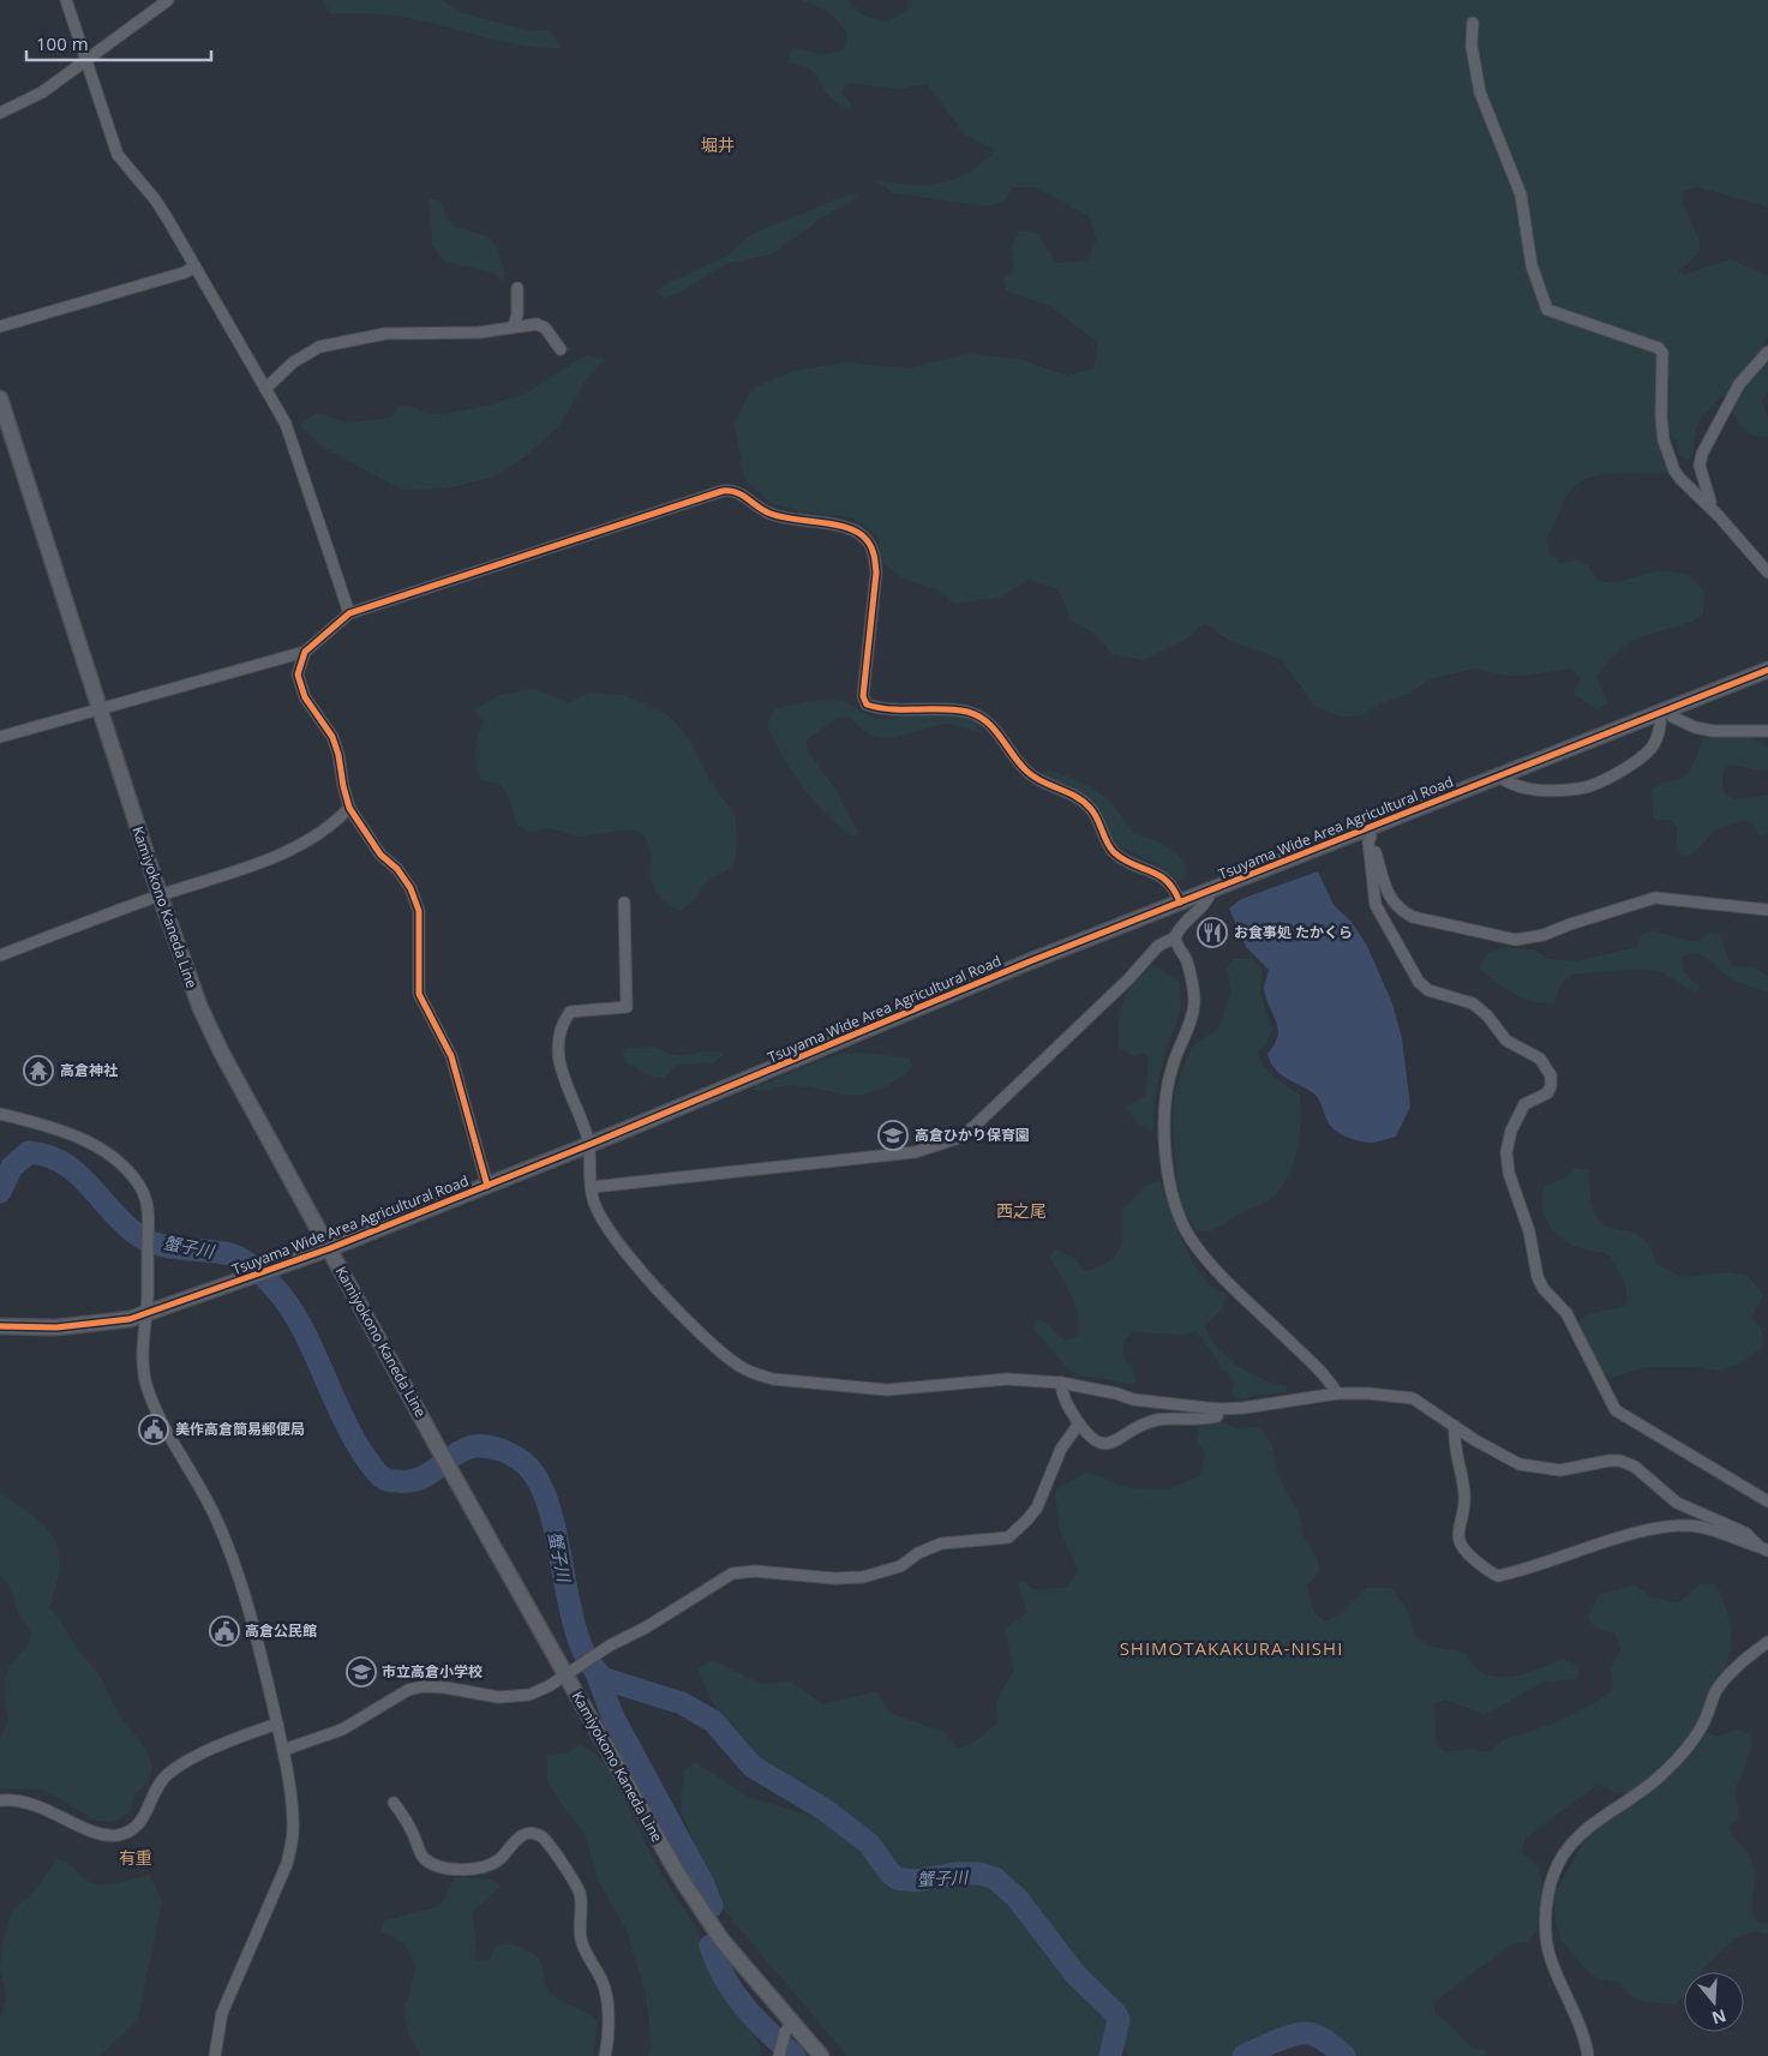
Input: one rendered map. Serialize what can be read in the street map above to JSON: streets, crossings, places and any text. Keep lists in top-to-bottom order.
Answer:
{
  "streets": {
    "street": ["Tsuyama Wide Area Agricultural Road", "Kamiyokono Kaneda Line"]
  },
  "crossings": [
    ["Tsuyama Wide Area Agricultural Road", "Kamiyokono Kaneda Line"]
  ],
  "districts": [
    "堀井",
    "西之尾",
    "SHIMOTAKAKURA-NISHI",
    "有重"
  ],
  "water": ["蟹子川"],
  "places": {
    "restaurant": ["お食事処 たかくら"],
    "temple": ["高倉神社"],
    "school or university": ["高倉ひかり保育園", "市立高倉小学校"],
    "public building": ["美作高倉簡易郵便局", "高倉公民館"]
  },
  "scale_bar": "100 m",
  "north": "bottom"
}
